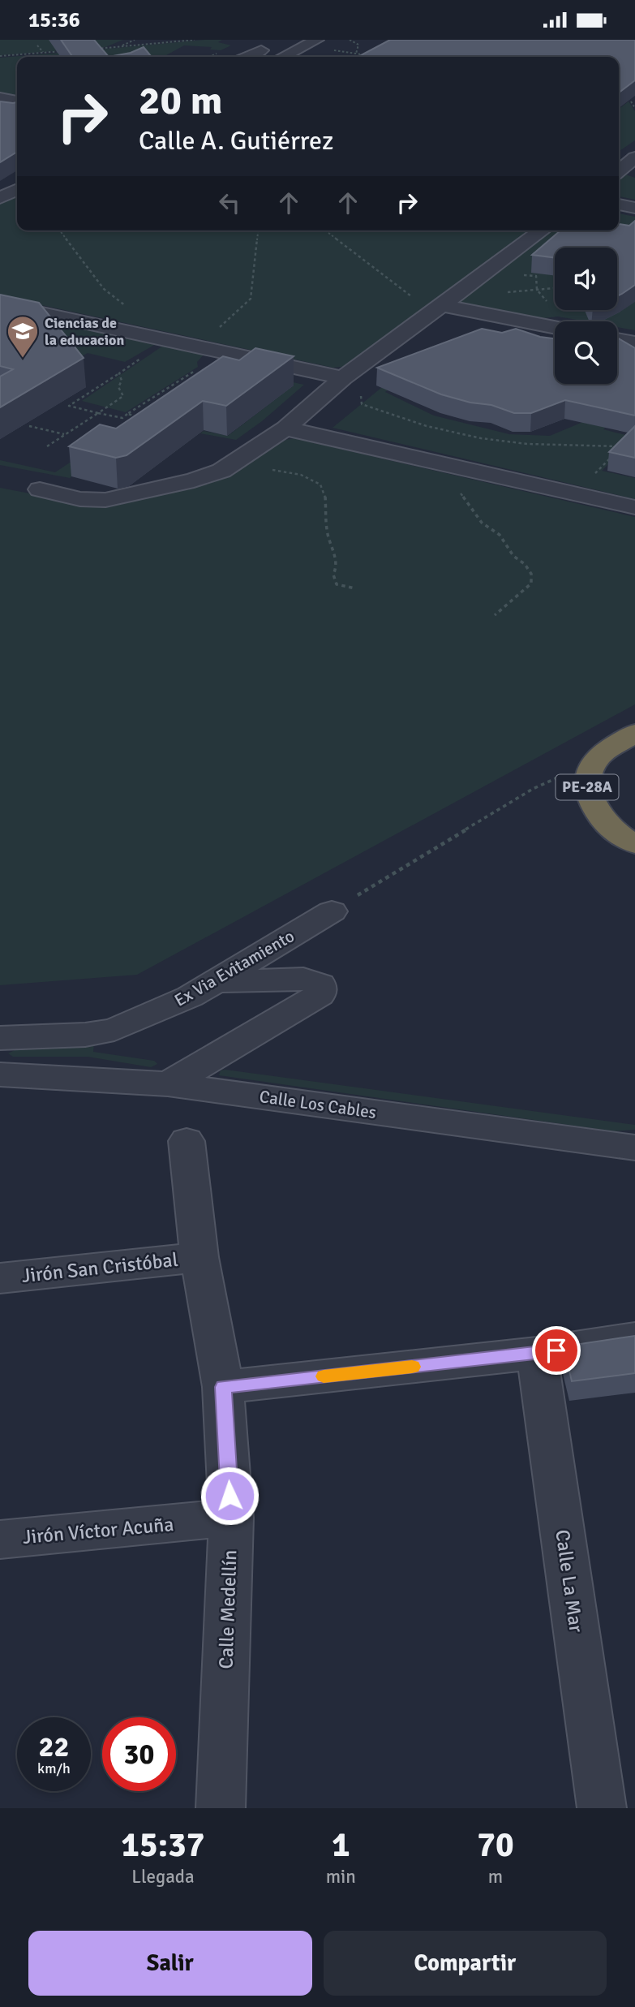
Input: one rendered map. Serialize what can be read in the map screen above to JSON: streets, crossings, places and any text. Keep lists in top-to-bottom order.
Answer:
{
  "streets": {
    "highway": ["PE-28A"],
    "street": [
      "Ex Via Evitamiento",
      "Calle Los Cables",
      "Jirón San Cristóbal",
      "Jirón Víctor Acuña",
      "Calle La Mar",
      "Calle Medellín"
    ]
  },
  "crossings": [
    ["Jirón San Cristóbal", "Calle Medellín"],
    ["Jirón Víctor Acuña", "Calle Medellín"]
  ],
  "places": {
    "school or university": ["Ciencias de la educacion"]
  },
  "page": {
    "status": "15:36",
    "turn": ["20 m", "Calle A. Gutiérrez"],
    "speed": "22 km/h",
    "limit": "30",
    "eta": [
      "15:37",
      "Llegada",
      "1",
      "min",
      "70",
      "m"
    ],
    "buttons": ["Salir", "Compartir"]
  }
}
